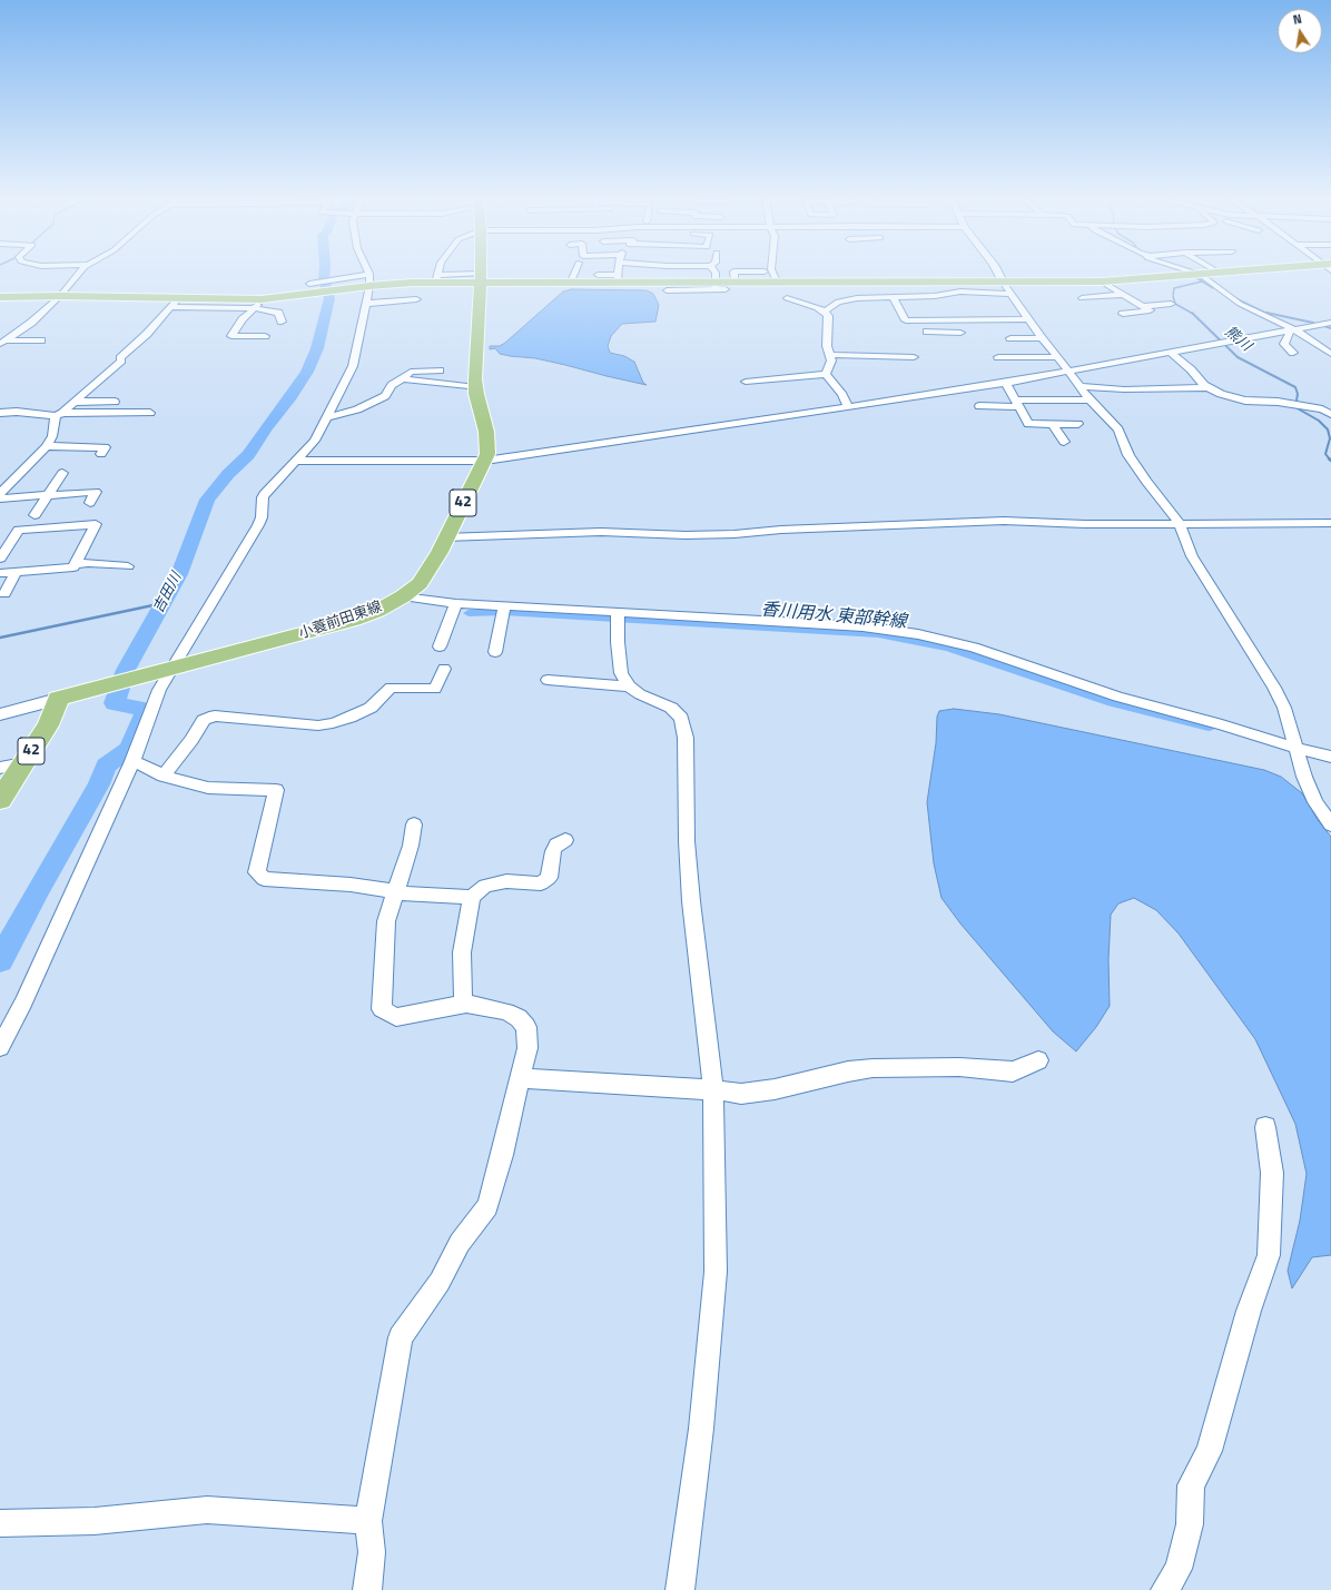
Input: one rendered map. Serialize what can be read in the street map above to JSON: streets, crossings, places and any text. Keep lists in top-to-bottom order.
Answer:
{
  "streets": {
    "main road": ["42", "小蓑前田東線"]
  },
  "crossings": [
    ["42", "小蓑前田東線"]
  ],
  "water": ["熊川", "吉田川", "香川用水 東部幹線"],
  "north": "top"
}
